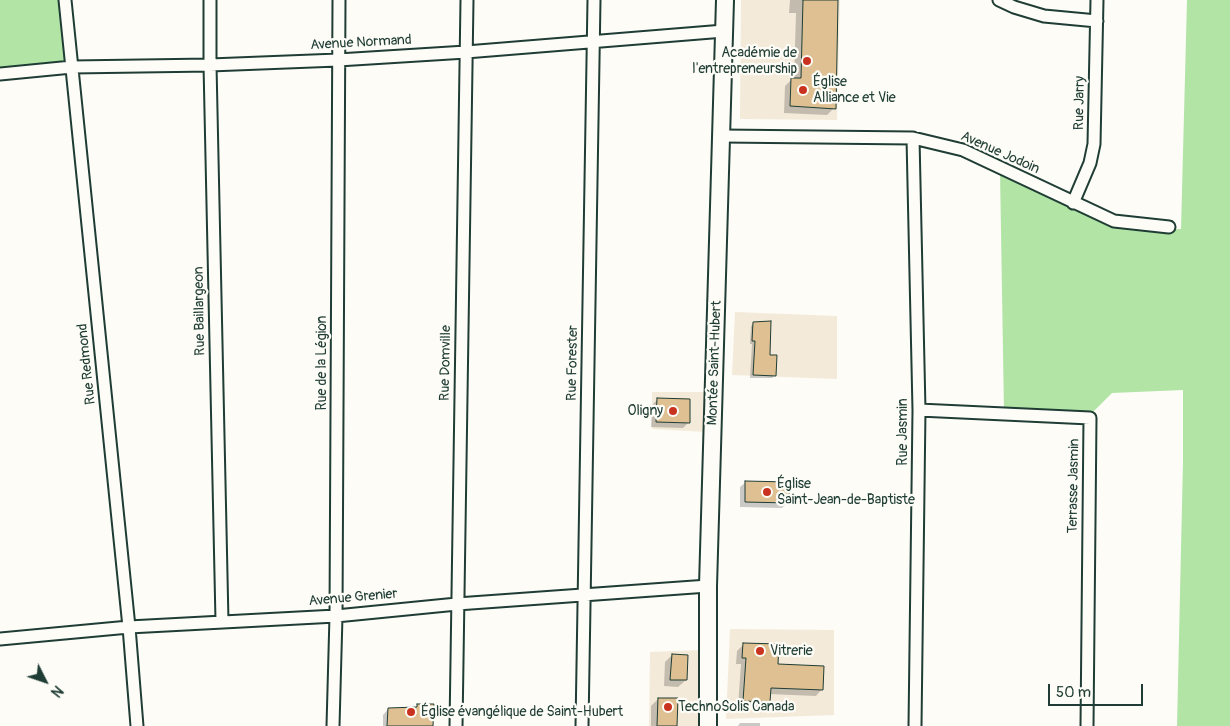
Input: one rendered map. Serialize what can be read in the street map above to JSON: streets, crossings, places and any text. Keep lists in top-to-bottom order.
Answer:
{
  "streets": {
    "street": [
      "Avenue Normand",
      "Rue Jarry",
      "Avenue Jodoin",
      "Rue Baillargeon",
      "Rue de la Légion",
      "Rue Domville",
      "Rue Forester",
      "Montée Saint-Hubert",
      "Rue Redmond",
      "Rue Jasmin",
      "Terrasse Jasmin",
      "Avenue Grenier"
    ]
  },
  "crossings": [
    ["Avenue Normand", "Rue Baillargeon"],
    ["Avenue Normand", "Rue de la Légion"],
    ["Avenue Normand", "Rue Domville"],
    ["Avenue Normand", "Rue Forester"],
    ["Avenue Normand", "Montée Saint-Hubert"],
    ["Avenue Normand", "Rue Redmond"],
    ["Rue Jarry", "Avenue Jodoin"],
    ["Avenue Jodoin", "Montée Saint-Hubert"],
    ["Avenue Jodoin", "Rue Jasmin"],
    ["Rue Baillargeon", "Avenue Grenier"],
    ["Rue de la Légion", "Avenue Grenier"],
    ["Rue Domville", "Avenue Grenier"],
    ["Rue Forester", "Avenue Grenier"],
    ["Montée Saint-Hubert", "Avenue Grenier"],
    ["Rue Redmond", "Avenue Grenier"],
    ["Rue Jasmin", "Terrasse Jasmin"]
  ],
  "places": [
    "Académie de l'entrepreneurship",
    "Église Alliance et Vie",
    "Oligny",
    "Église Saint-Jean-de-Baptiste",
    "Vitrerie",
    "TechnoSolis Canada",
    "Église évangélique de Saint-Hubert"
  ],
  "scale_bar": "50 m",
  "north": "bottom right"
}
